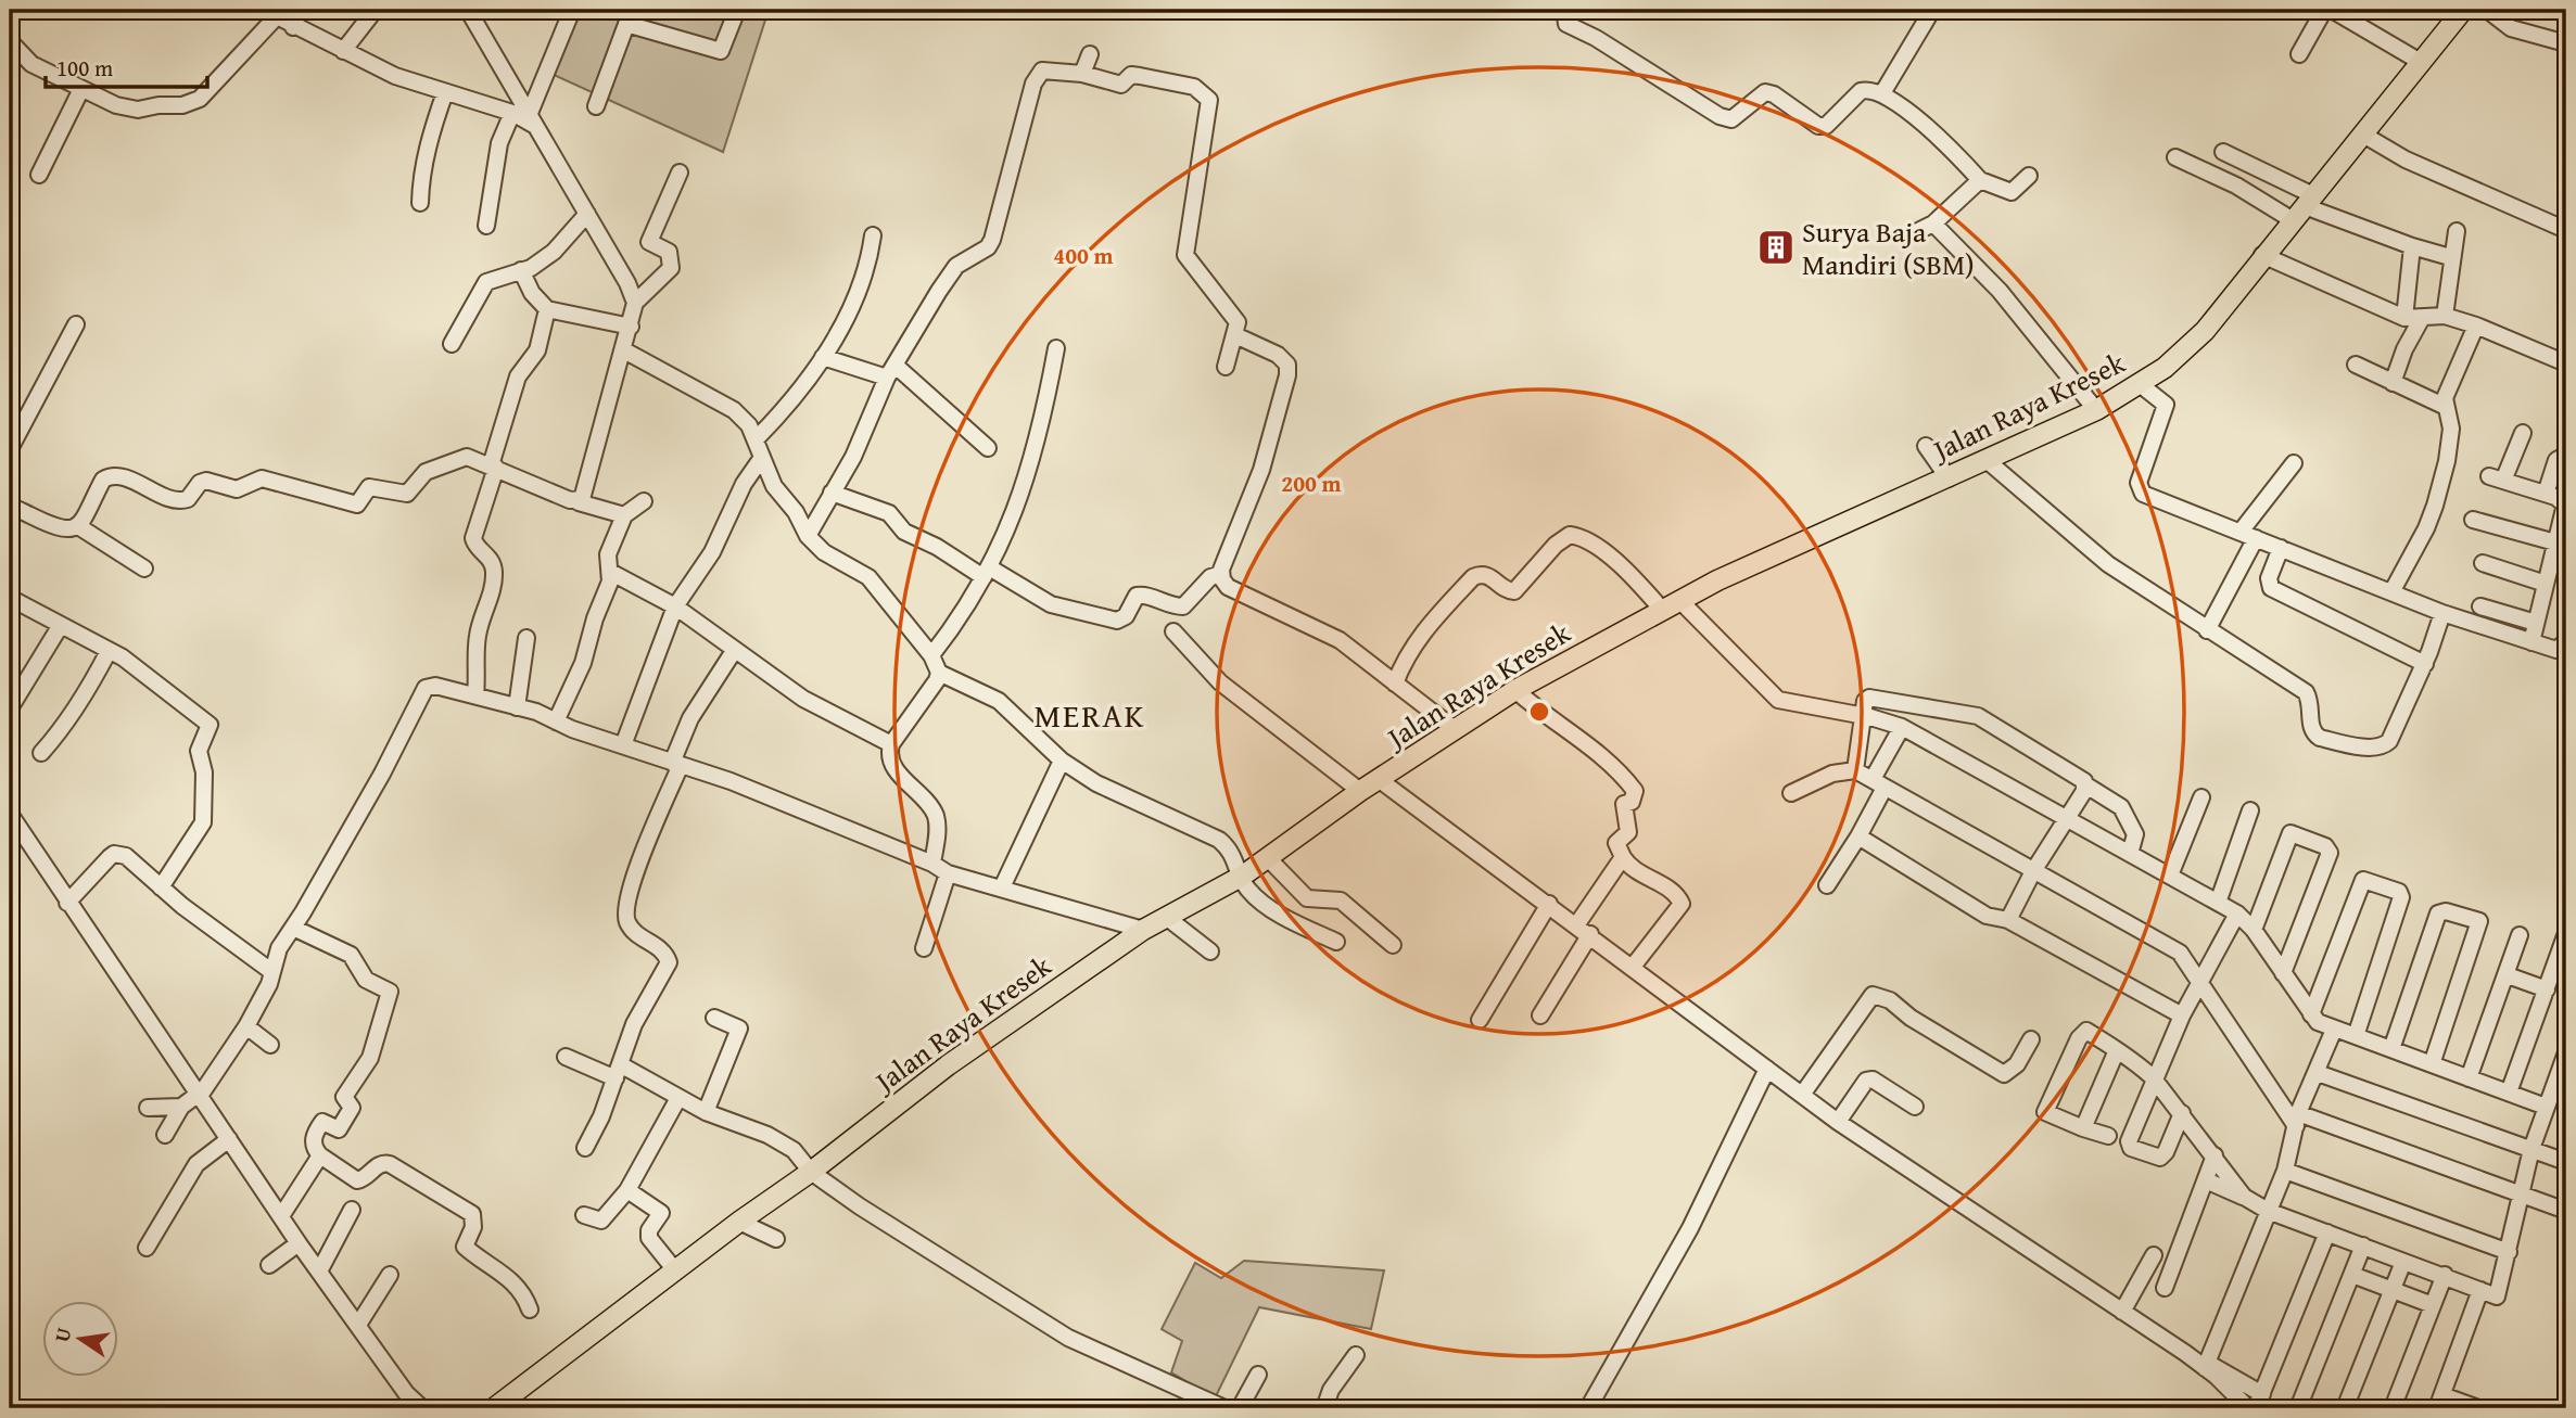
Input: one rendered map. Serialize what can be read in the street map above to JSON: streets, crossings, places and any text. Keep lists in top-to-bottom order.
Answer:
{
  "streets": {
    "main road": ["Jalan Raya Kresek"]
  },
  "districts": ["MERAK"],
  "places": {
    "building": ["Surya Baja Mandiri (SBM)"]
  },
  "scale_bar": "100 m",
  "north": "left",
  "rings": ["400 m", "200 m"]
}
